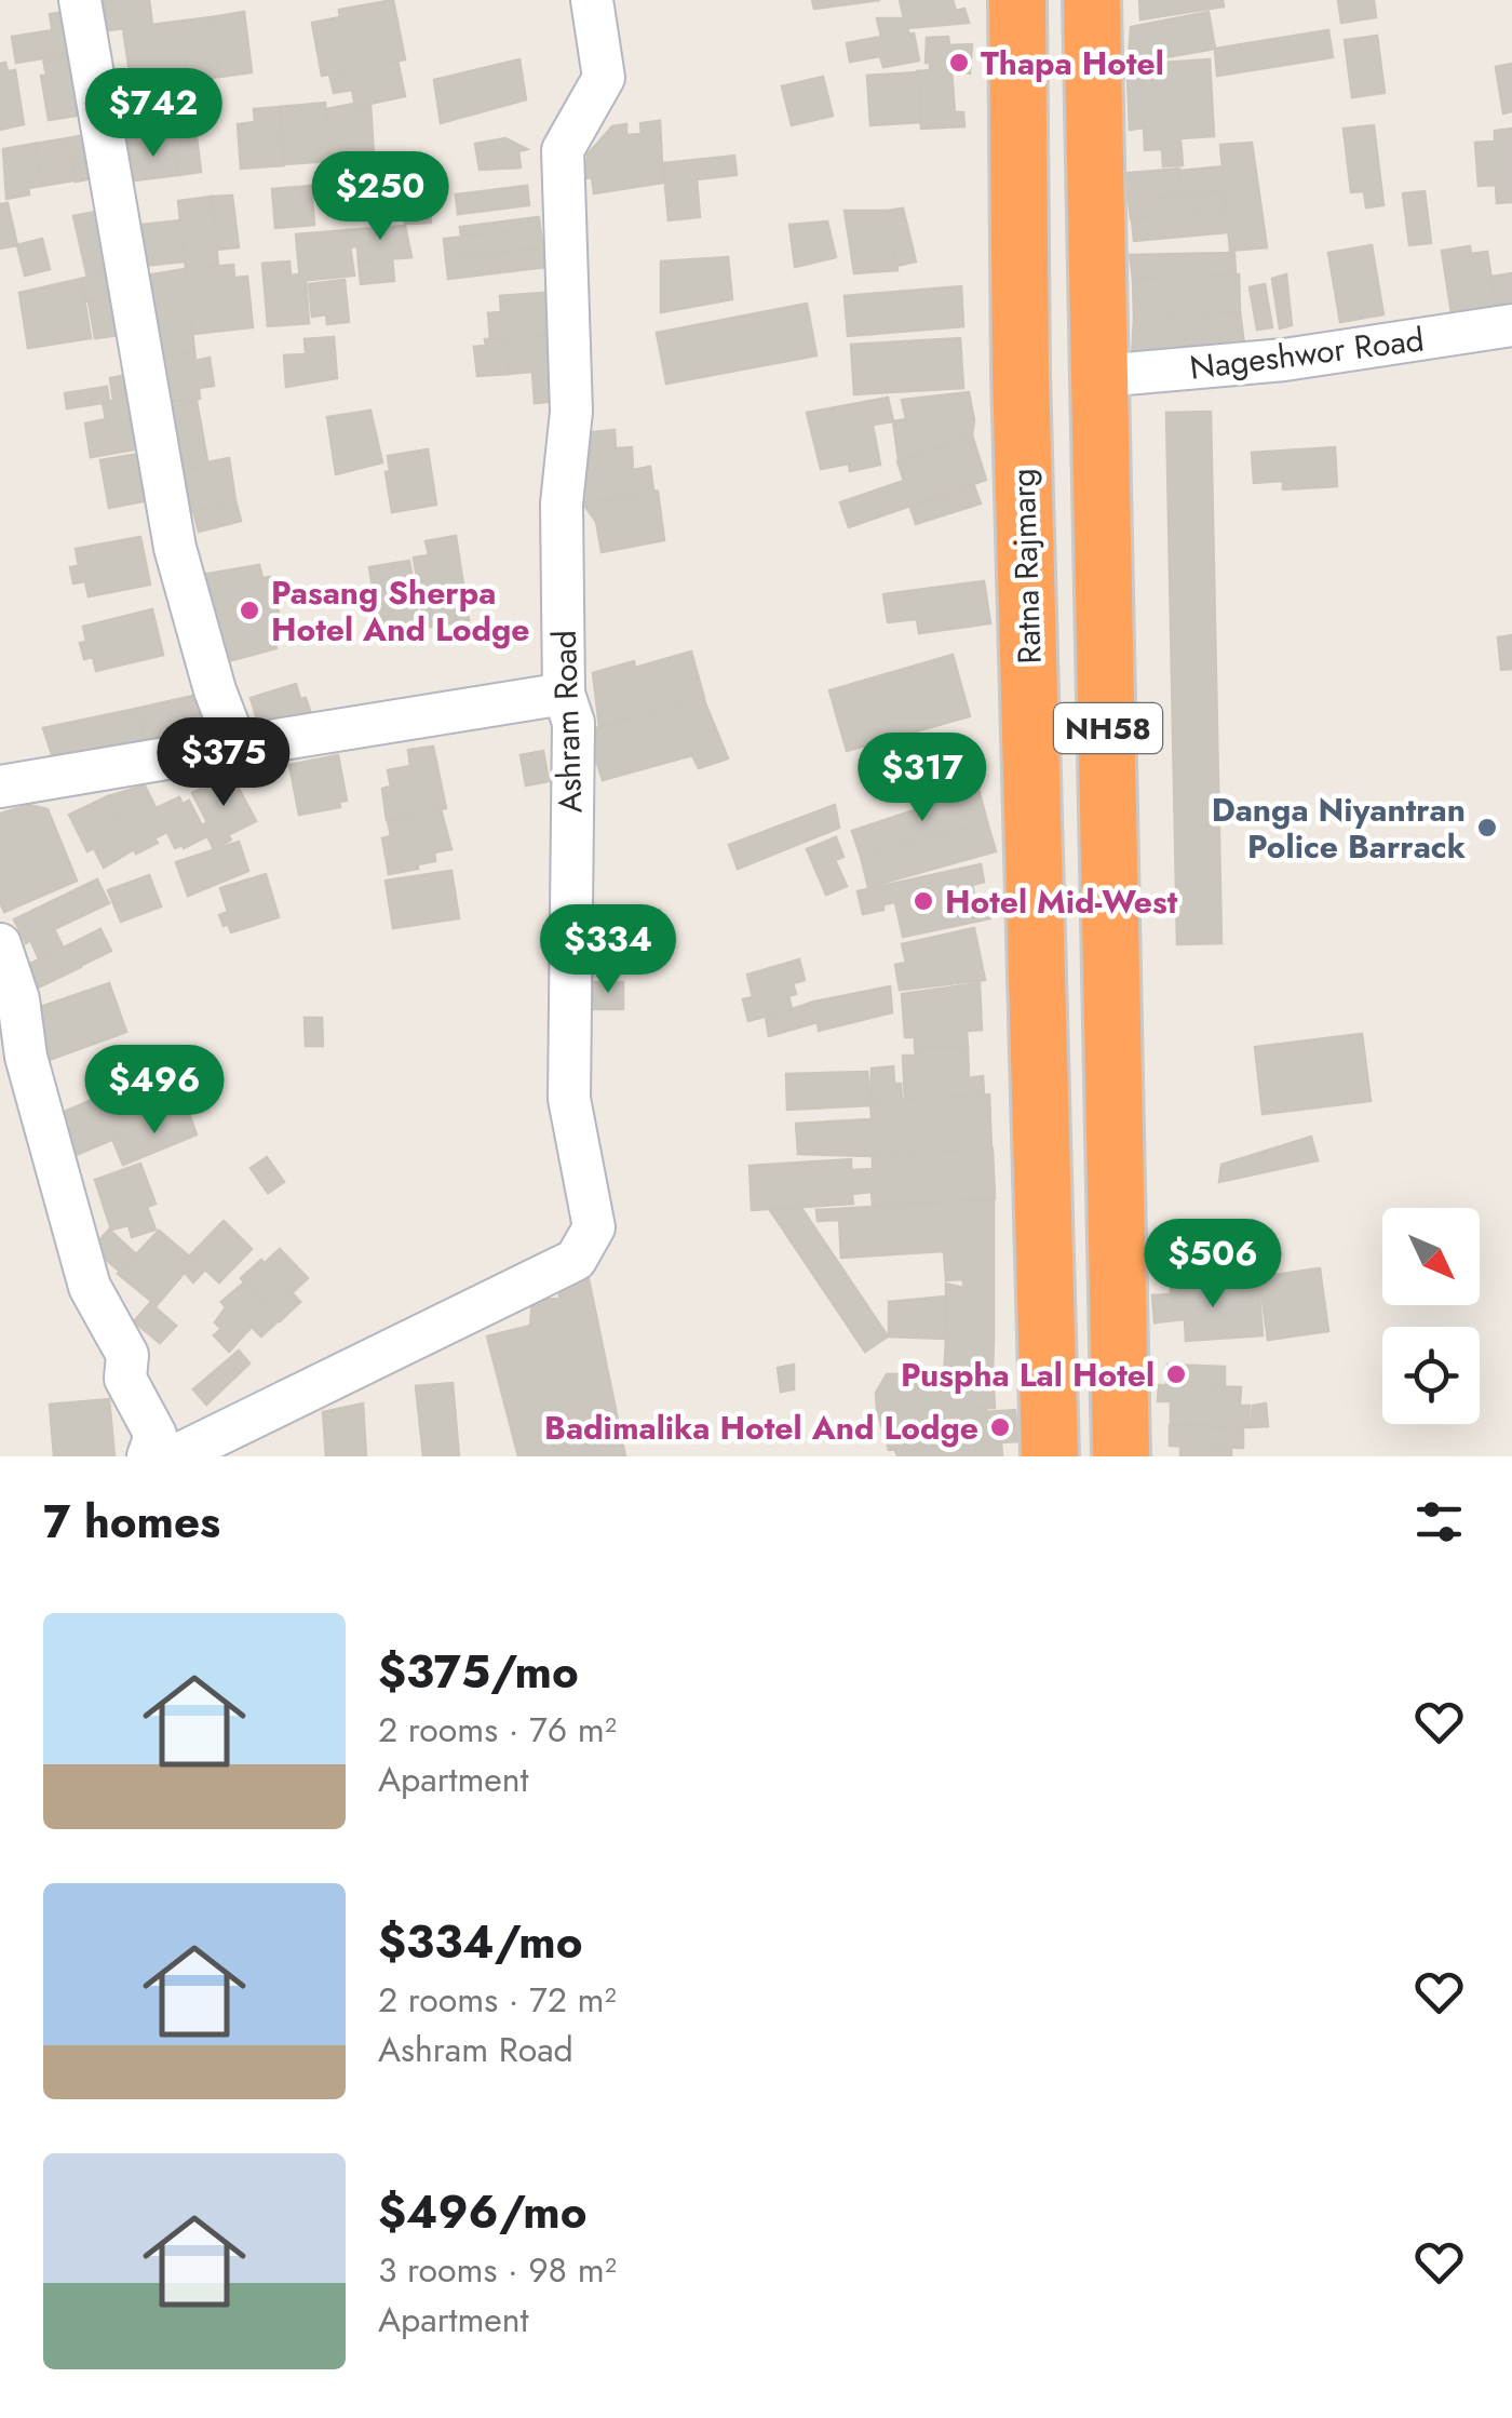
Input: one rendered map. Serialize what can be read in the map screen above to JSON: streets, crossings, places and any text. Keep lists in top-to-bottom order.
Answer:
{
  "streets": {
    "highway": ["Ratna Rajmarg", "NH58"],
    "street": ["Nageshwor Road", "Ashram Road"]
  },
  "crossings": [
    ["Nageshwor Road", "NH58"]
  ],
  "places": [
    "Thapa Hotel",
    "Pasang Sherpa Hotel And Lodge",
    "Danga Niyantran Police Barrack",
    "Hotel Mid-West",
    "Puspha Lal Hotel",
    "Badimalika Hotel And Lodge"
  ],
  "north": "bottom right",
  "page": {
    "price": [
      "$742",
      "$250",
      "$375",
      "$317",
      "$334",
      "$496",
      "$506"
    ],
    "heading": "7 homes",
    "list": [
      {
        "name": "$375/mo",
        "note": "2 rooms · 76 m² · Apartment"
      },
      {
        "name": "$334/mo",
        "note": "2 rooms · 72 m² · Ashram Road"
      },
      {
        "name": "$496/mo",
        "note": "3 rooms · 98 m² · Apartment"
      }
    ]
  }
}
